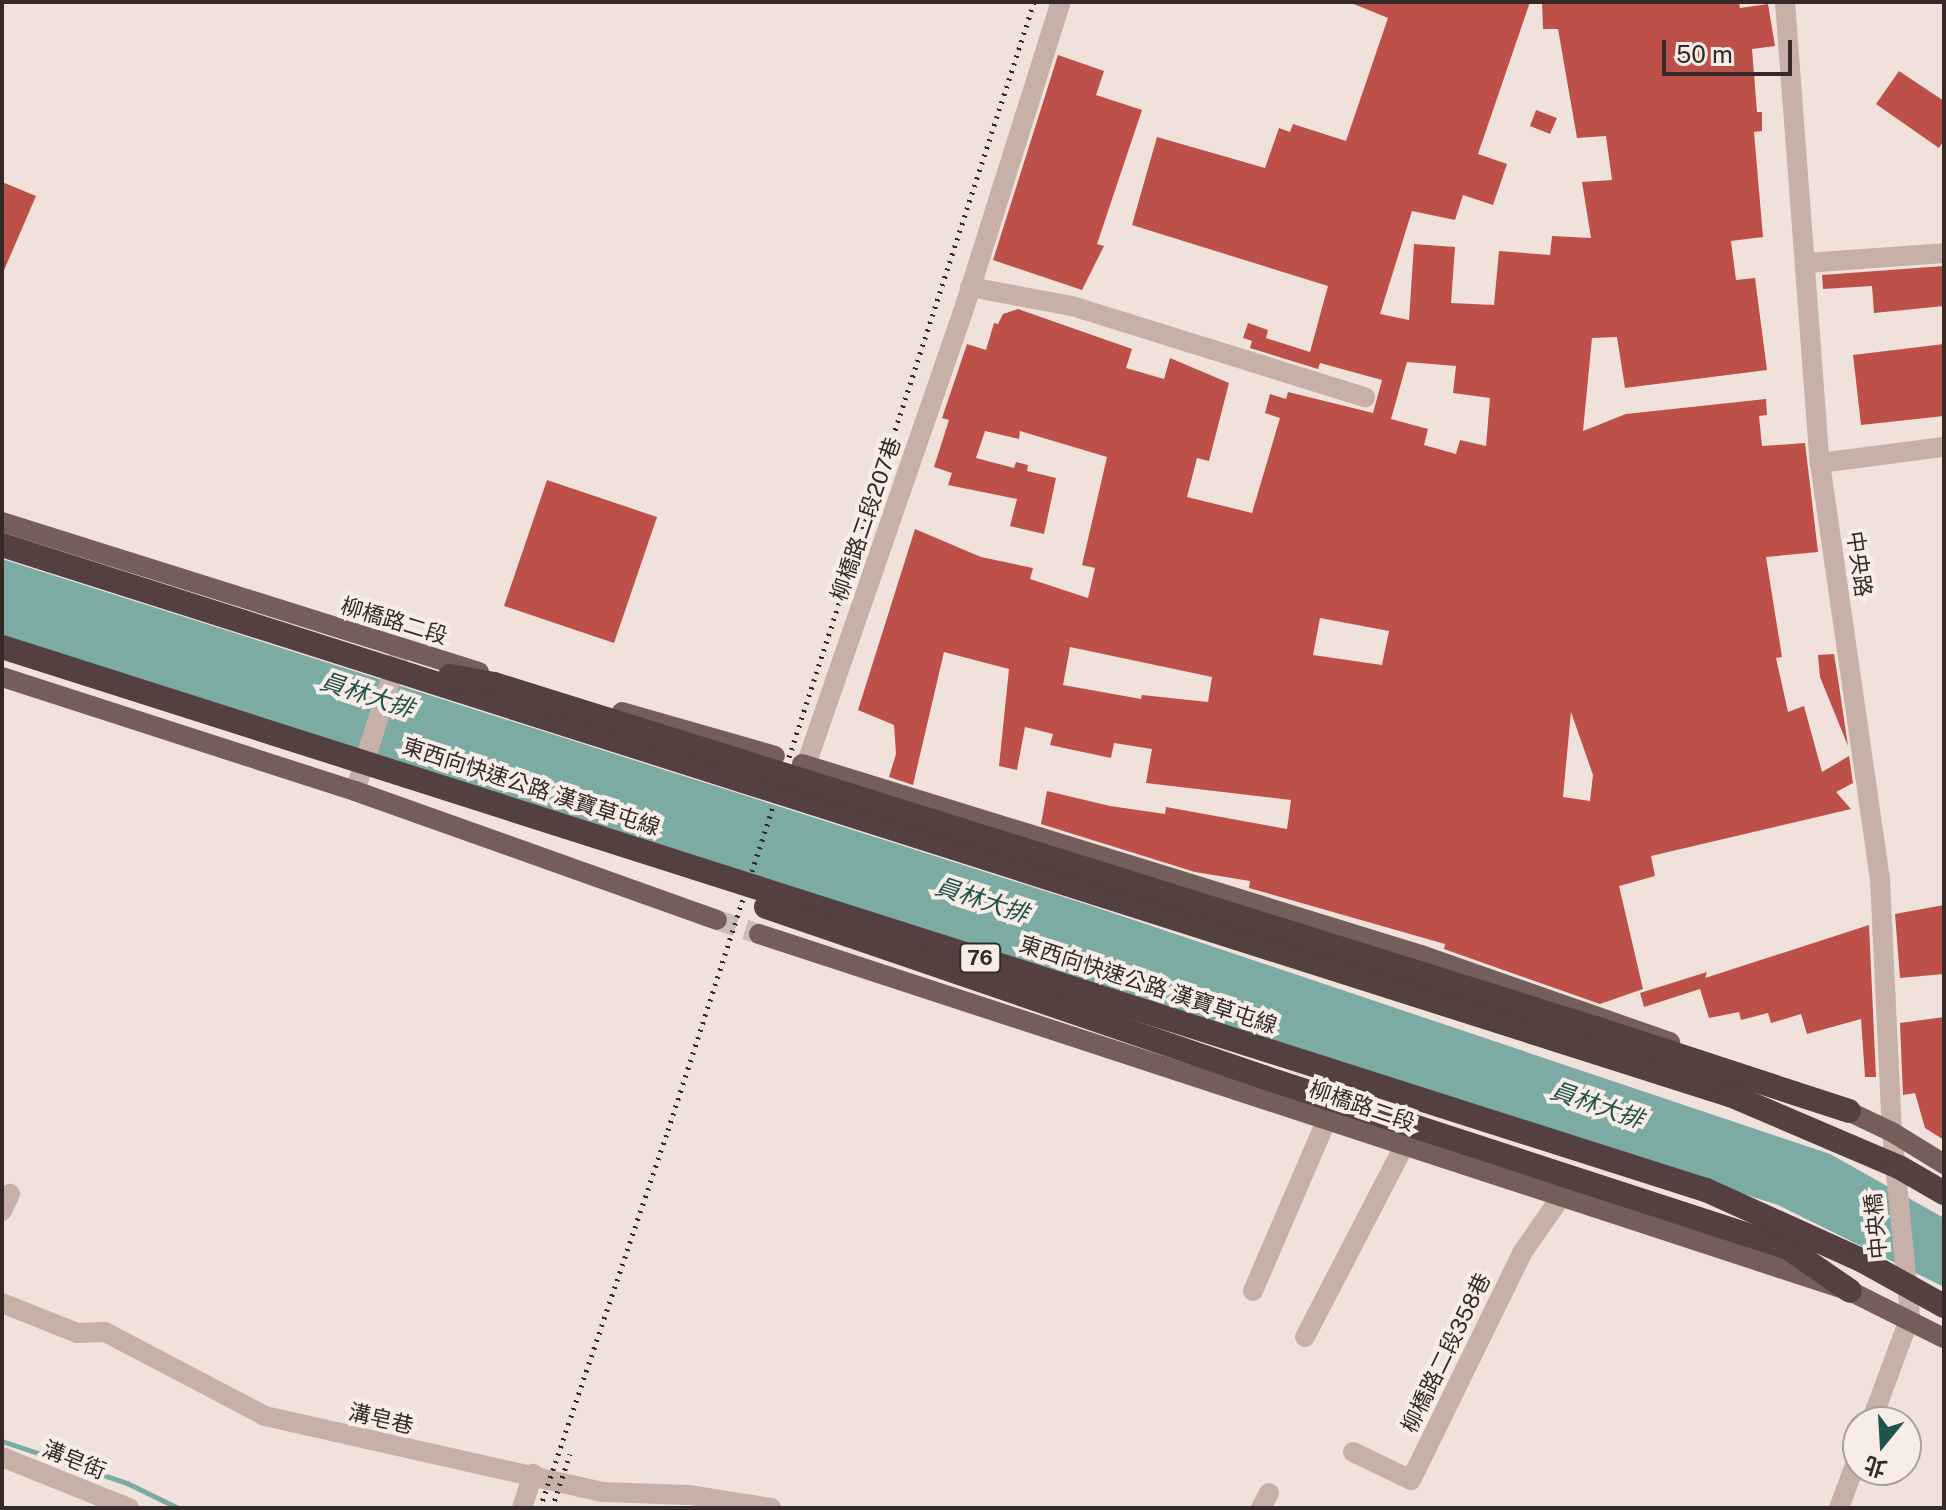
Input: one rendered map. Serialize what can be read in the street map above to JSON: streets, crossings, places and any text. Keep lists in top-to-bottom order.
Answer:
{
  "streets": {
    "highway": ["東西向快速公路 漢寶草屯線", "76"],
    "main road": ["柳橋路二段"],
    "street": [
      "柳橋路二段207巷",
      "中央路",
      "中央橋",
      "柳橋路二段358巷",
      "溝皂巷",
      "溝皂街"
    ]
  },
  "crossings": [
    ["中央路", "中央橋"],
    ["柳橋路二段", "中央橋"],
    ["柳橋路二段", "柳橋路二段358巷"]
  ],
  "water": ["員林大排"],
  "scale_bar": "50 m",
  "north": "bottom"
}
